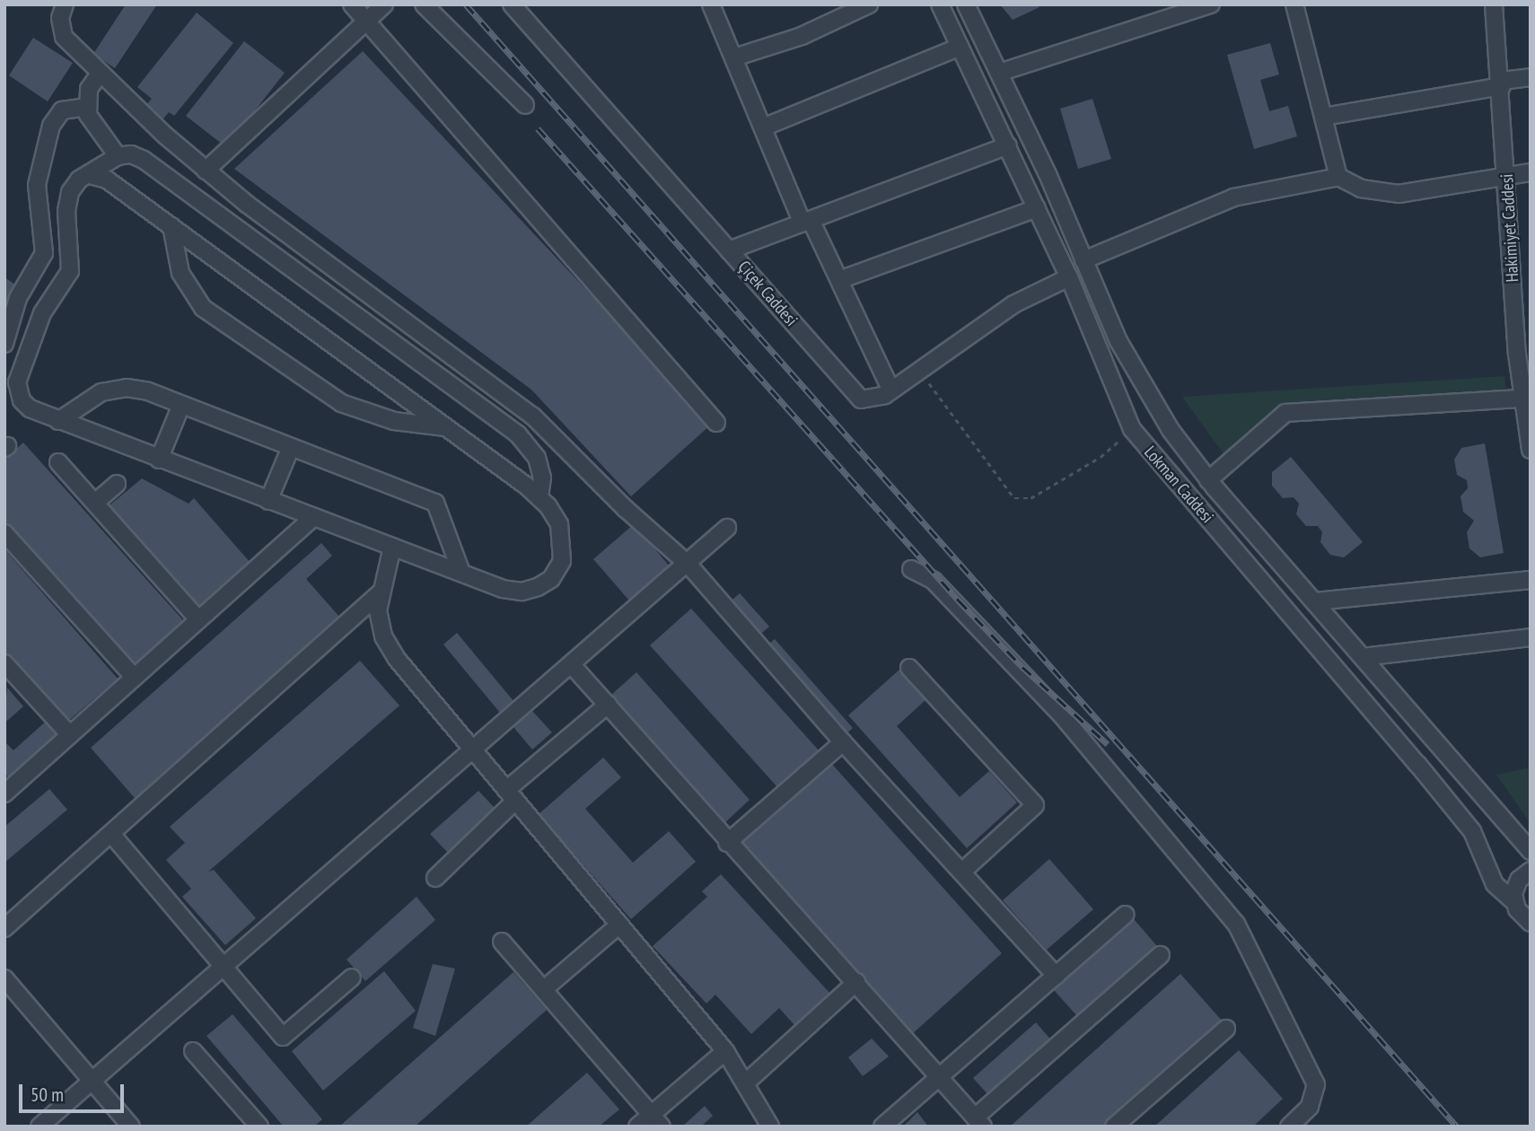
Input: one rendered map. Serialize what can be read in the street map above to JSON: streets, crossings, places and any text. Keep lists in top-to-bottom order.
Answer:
{
  "streets": {
    "street": ["Hakimiyet Caddesi", "Çiçek Caddesi", "Lokman Caddesi"]
  },
  "crossings": [
    ["Çiçek Caddesi", "Lokman Caddesi"]
  ],
  "scale_bar": "50 m"
}
